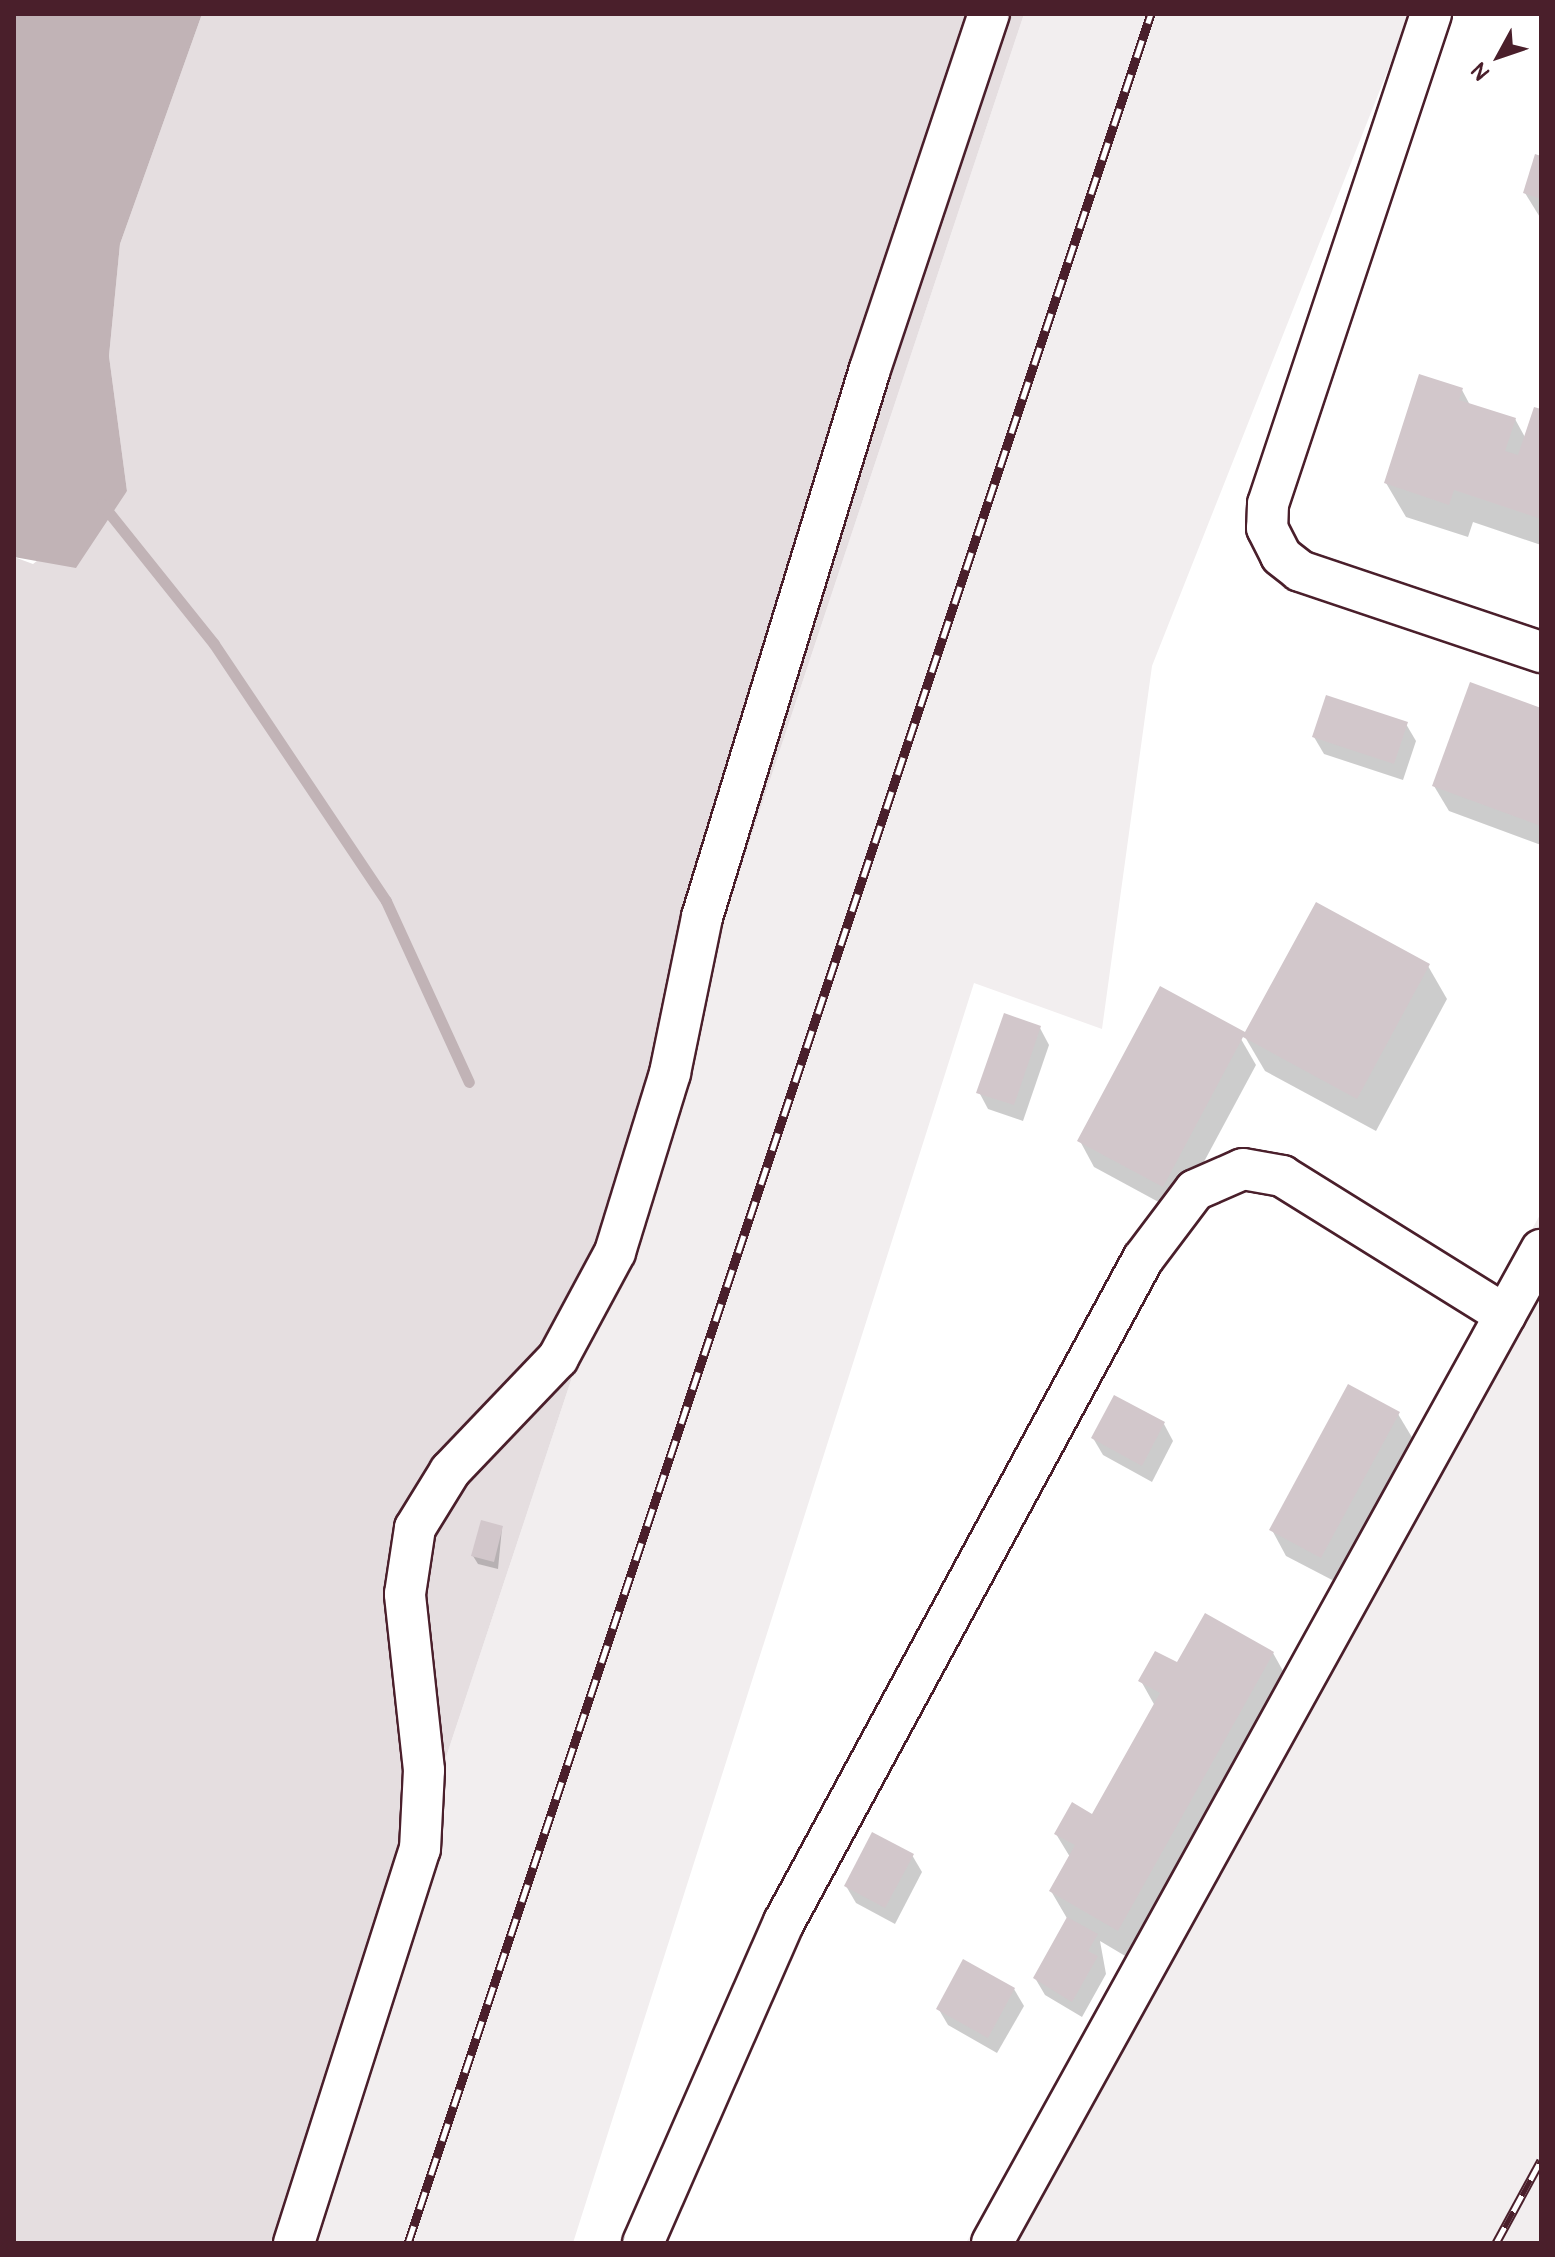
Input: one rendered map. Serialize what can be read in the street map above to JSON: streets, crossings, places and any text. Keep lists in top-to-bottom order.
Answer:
{
  "north": "bottom left"
}
